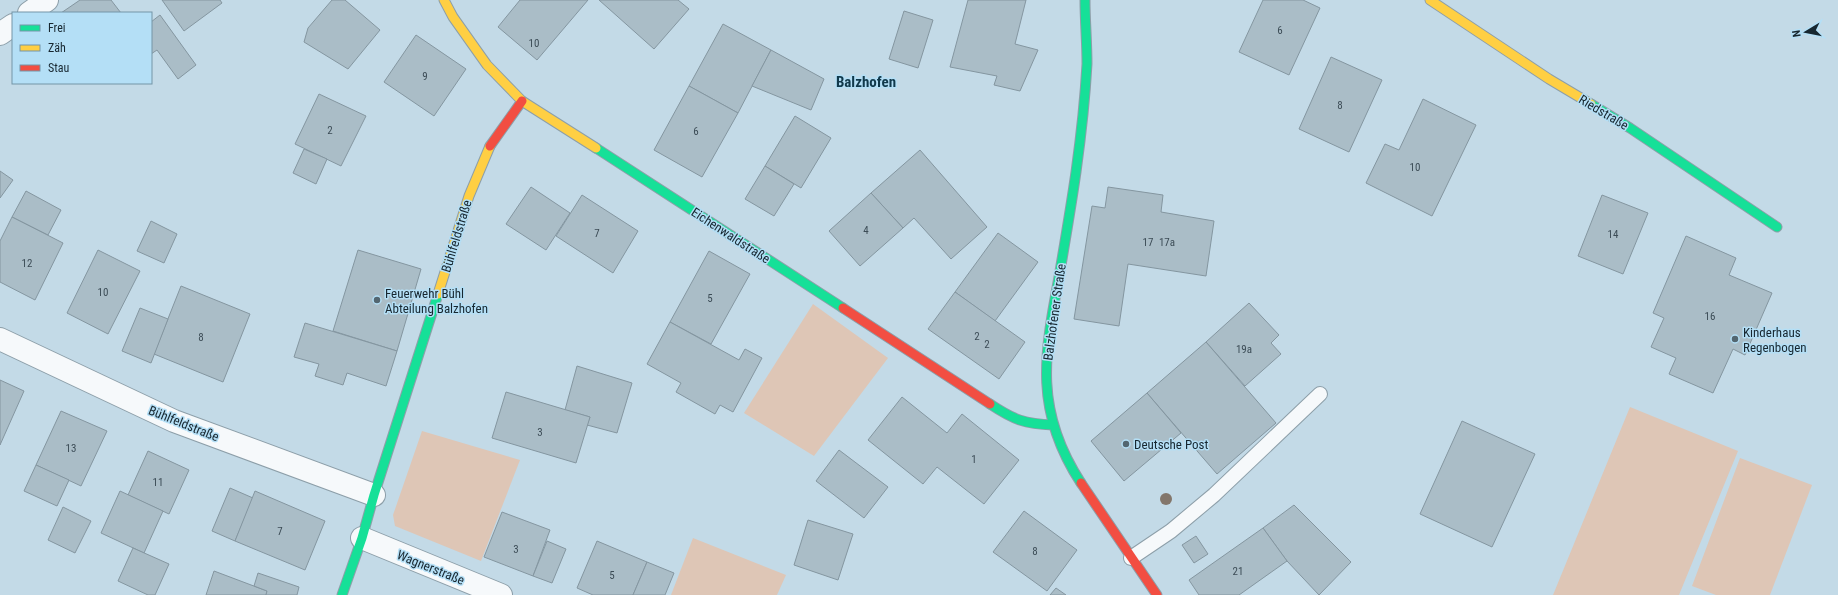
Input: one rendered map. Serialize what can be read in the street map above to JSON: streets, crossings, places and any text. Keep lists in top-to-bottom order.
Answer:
{
  "streets": {
    "street": [
      "Riedstraße",
      "Eichenwaldstraße",
      "Bühlfeldstraße",
      "Balzhofener Straße",
      "Wagnerstraße"
    ]
  },
  "crossings": [
    ["Eichenwaldstraße", "Bühlfeldstraße"],
    ["Eichenwaldstraße", "Balzhofener Straße"],
    ["Bühlfeldstraße", "Wagnerstraße"]
  ],
  "districts": ["Balzhofen"],
  "places": ["Feuerwehr Bühl Abteilung Balzhofen", "Kinderhaus Regenbogen", "Deutsche Post"],
  "house_numbers": [
    "6",
    "10",
    "9",
    "8",
    "2",
    "6",
    "10",
    "4",
    "7",
    "14",
    "17",
    "17a",
    "12",
    "10",
    "5",
    "16",
    "2",
    "8",
    "2",
    "19a",
    "3",
    "13",
    "1",
    "11",
    "7",
    "3",
    "8",
    "21",
    "5"
  ],
  "legend": ["Frei", "Zäh", "Stau"],
  "north": "left"
}
